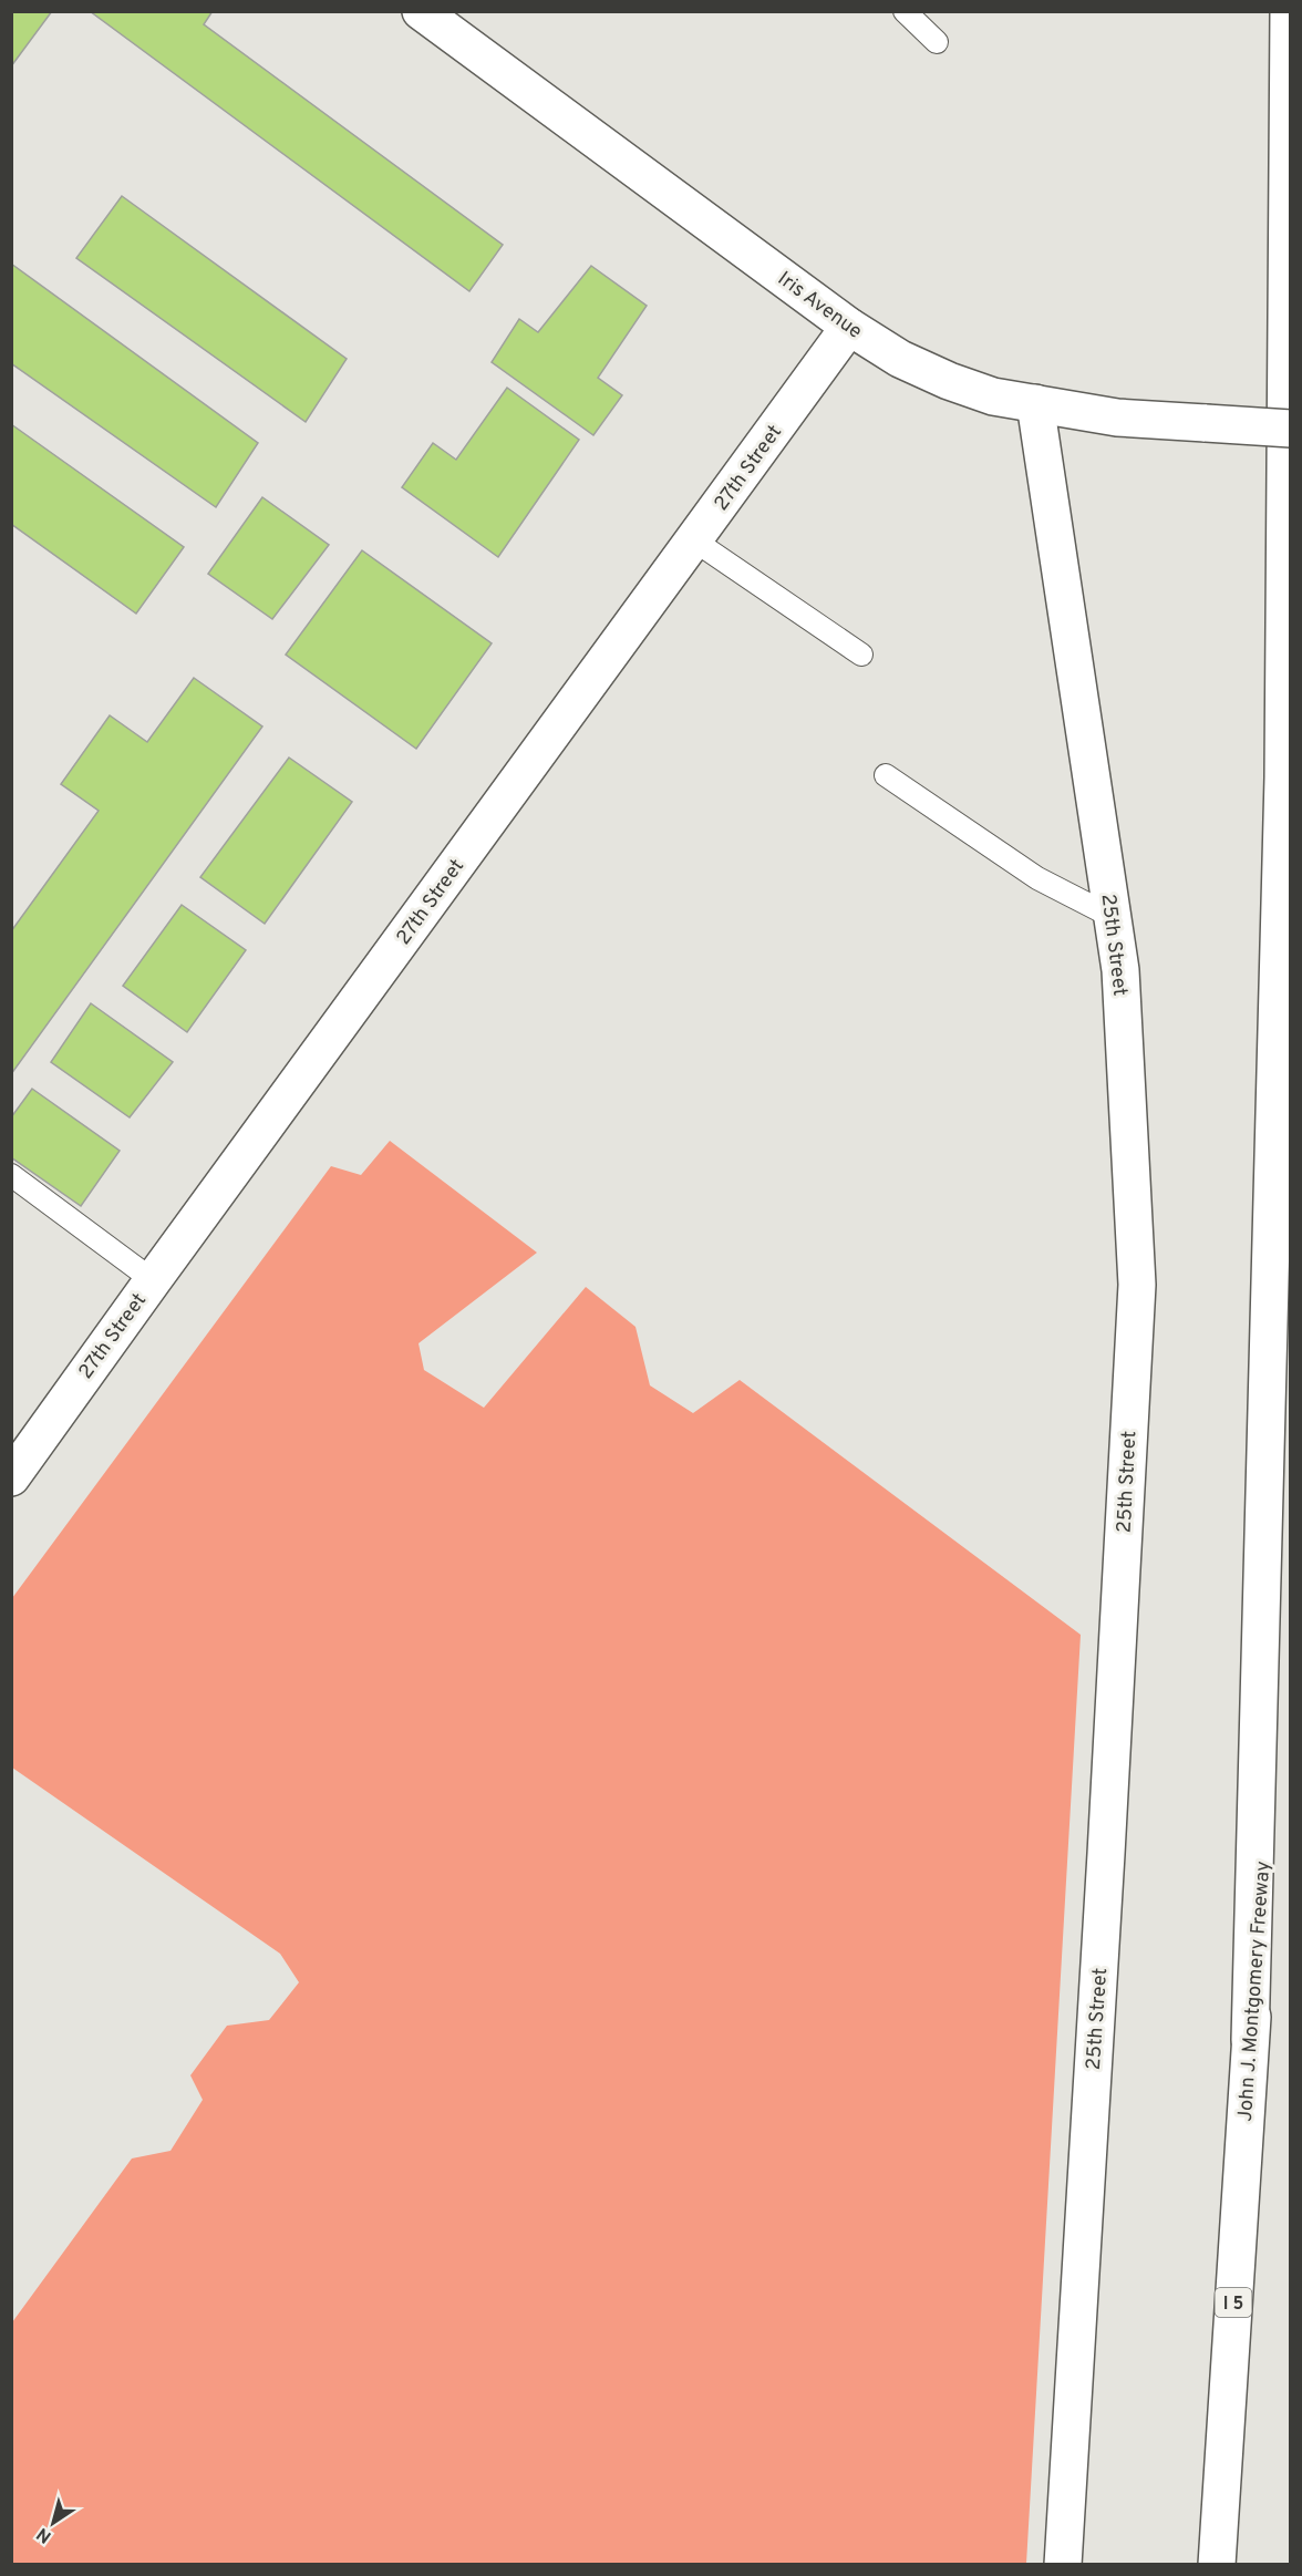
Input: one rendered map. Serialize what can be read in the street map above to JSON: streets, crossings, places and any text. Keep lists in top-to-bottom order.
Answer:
{
  "streets": {
    "main road": [
      "Iris Avenue",
      "27th Street",
      "25th Street",
      "John J. Montgomery Freeway",
      "I 5"
    ]
  },
  "crossings": [
    ["Iris Avenue", "27th Street"],
    ["Iris Avenue", "25th Street"]
  ],
  "north": "bottom left"
}
